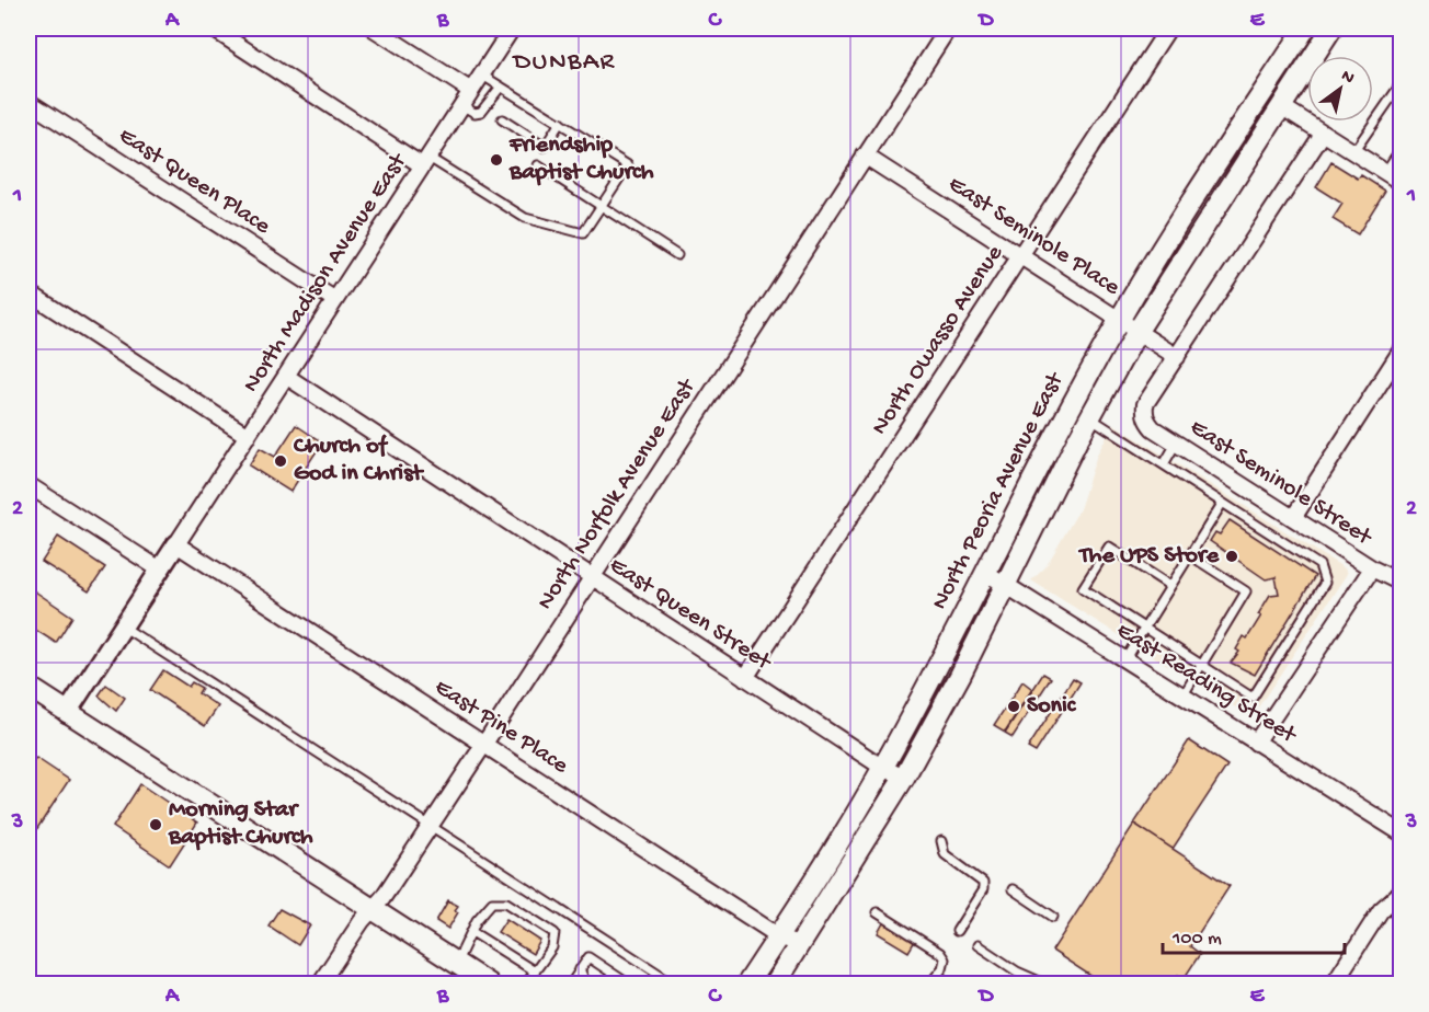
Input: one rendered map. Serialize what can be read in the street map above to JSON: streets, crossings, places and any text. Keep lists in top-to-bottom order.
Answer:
{
  "streets": {
    "main road": ["North Peoria Avenue East"],
    "street": [
      "East Queen Place",
      "East Seminole Place",
      "North Madison Avenue East",
      "North Owasso Avenue",
      "East Seminole Street",
      "North Norfolk Avenue East",
      "East Queen Street",
      "East Reading Street",
      "East Pine Place"
    ]
  },
  "crossings": [
    ["East Queen Place", "North Madison Avenue East"],
    ["East Seminole Place", "North Owasso Avenue"],
    ["East Seminole Place", "East Seminole Street"],
    ["East Seminole Place", "North Peoria Avenue East"],
    ["East Seminole Place", "North Norfolk Avenue East"],
    ["North Madison Avenue East", "East Queen Street"],
    ["North Madison Avenue East", "East Pine Place"],
    ["North Owasso Avenue", "East Queen Street"],
    ["North Peoria Avenue East", "East Queen Street"],
    ["North Peoria Avenue East", "East Reading Street"],
    ["North Peoria Avenue East", "East Pine Place"],
    ["North Norfolk Avenue East", "East Queen Street"],
    ["North Norfolk Avenue East", "East Pine Place"]
  ],
  "districts": ["DUNBAR"],
  "places": [
    "Friendship Baptist Church",
    "Church of God in Christ",
    "The UPS Store",
    "Sonic",
    "Morning Star Baptist Church"
  ],
  "scale_bar": "100 m",
  "north": "top right",
  "grid": {
    "columns": [
      "A",
      "B",
      "C",
      "D",
      "E"
    ],
    "rows": ["1", "2", "3"]
  }
}
